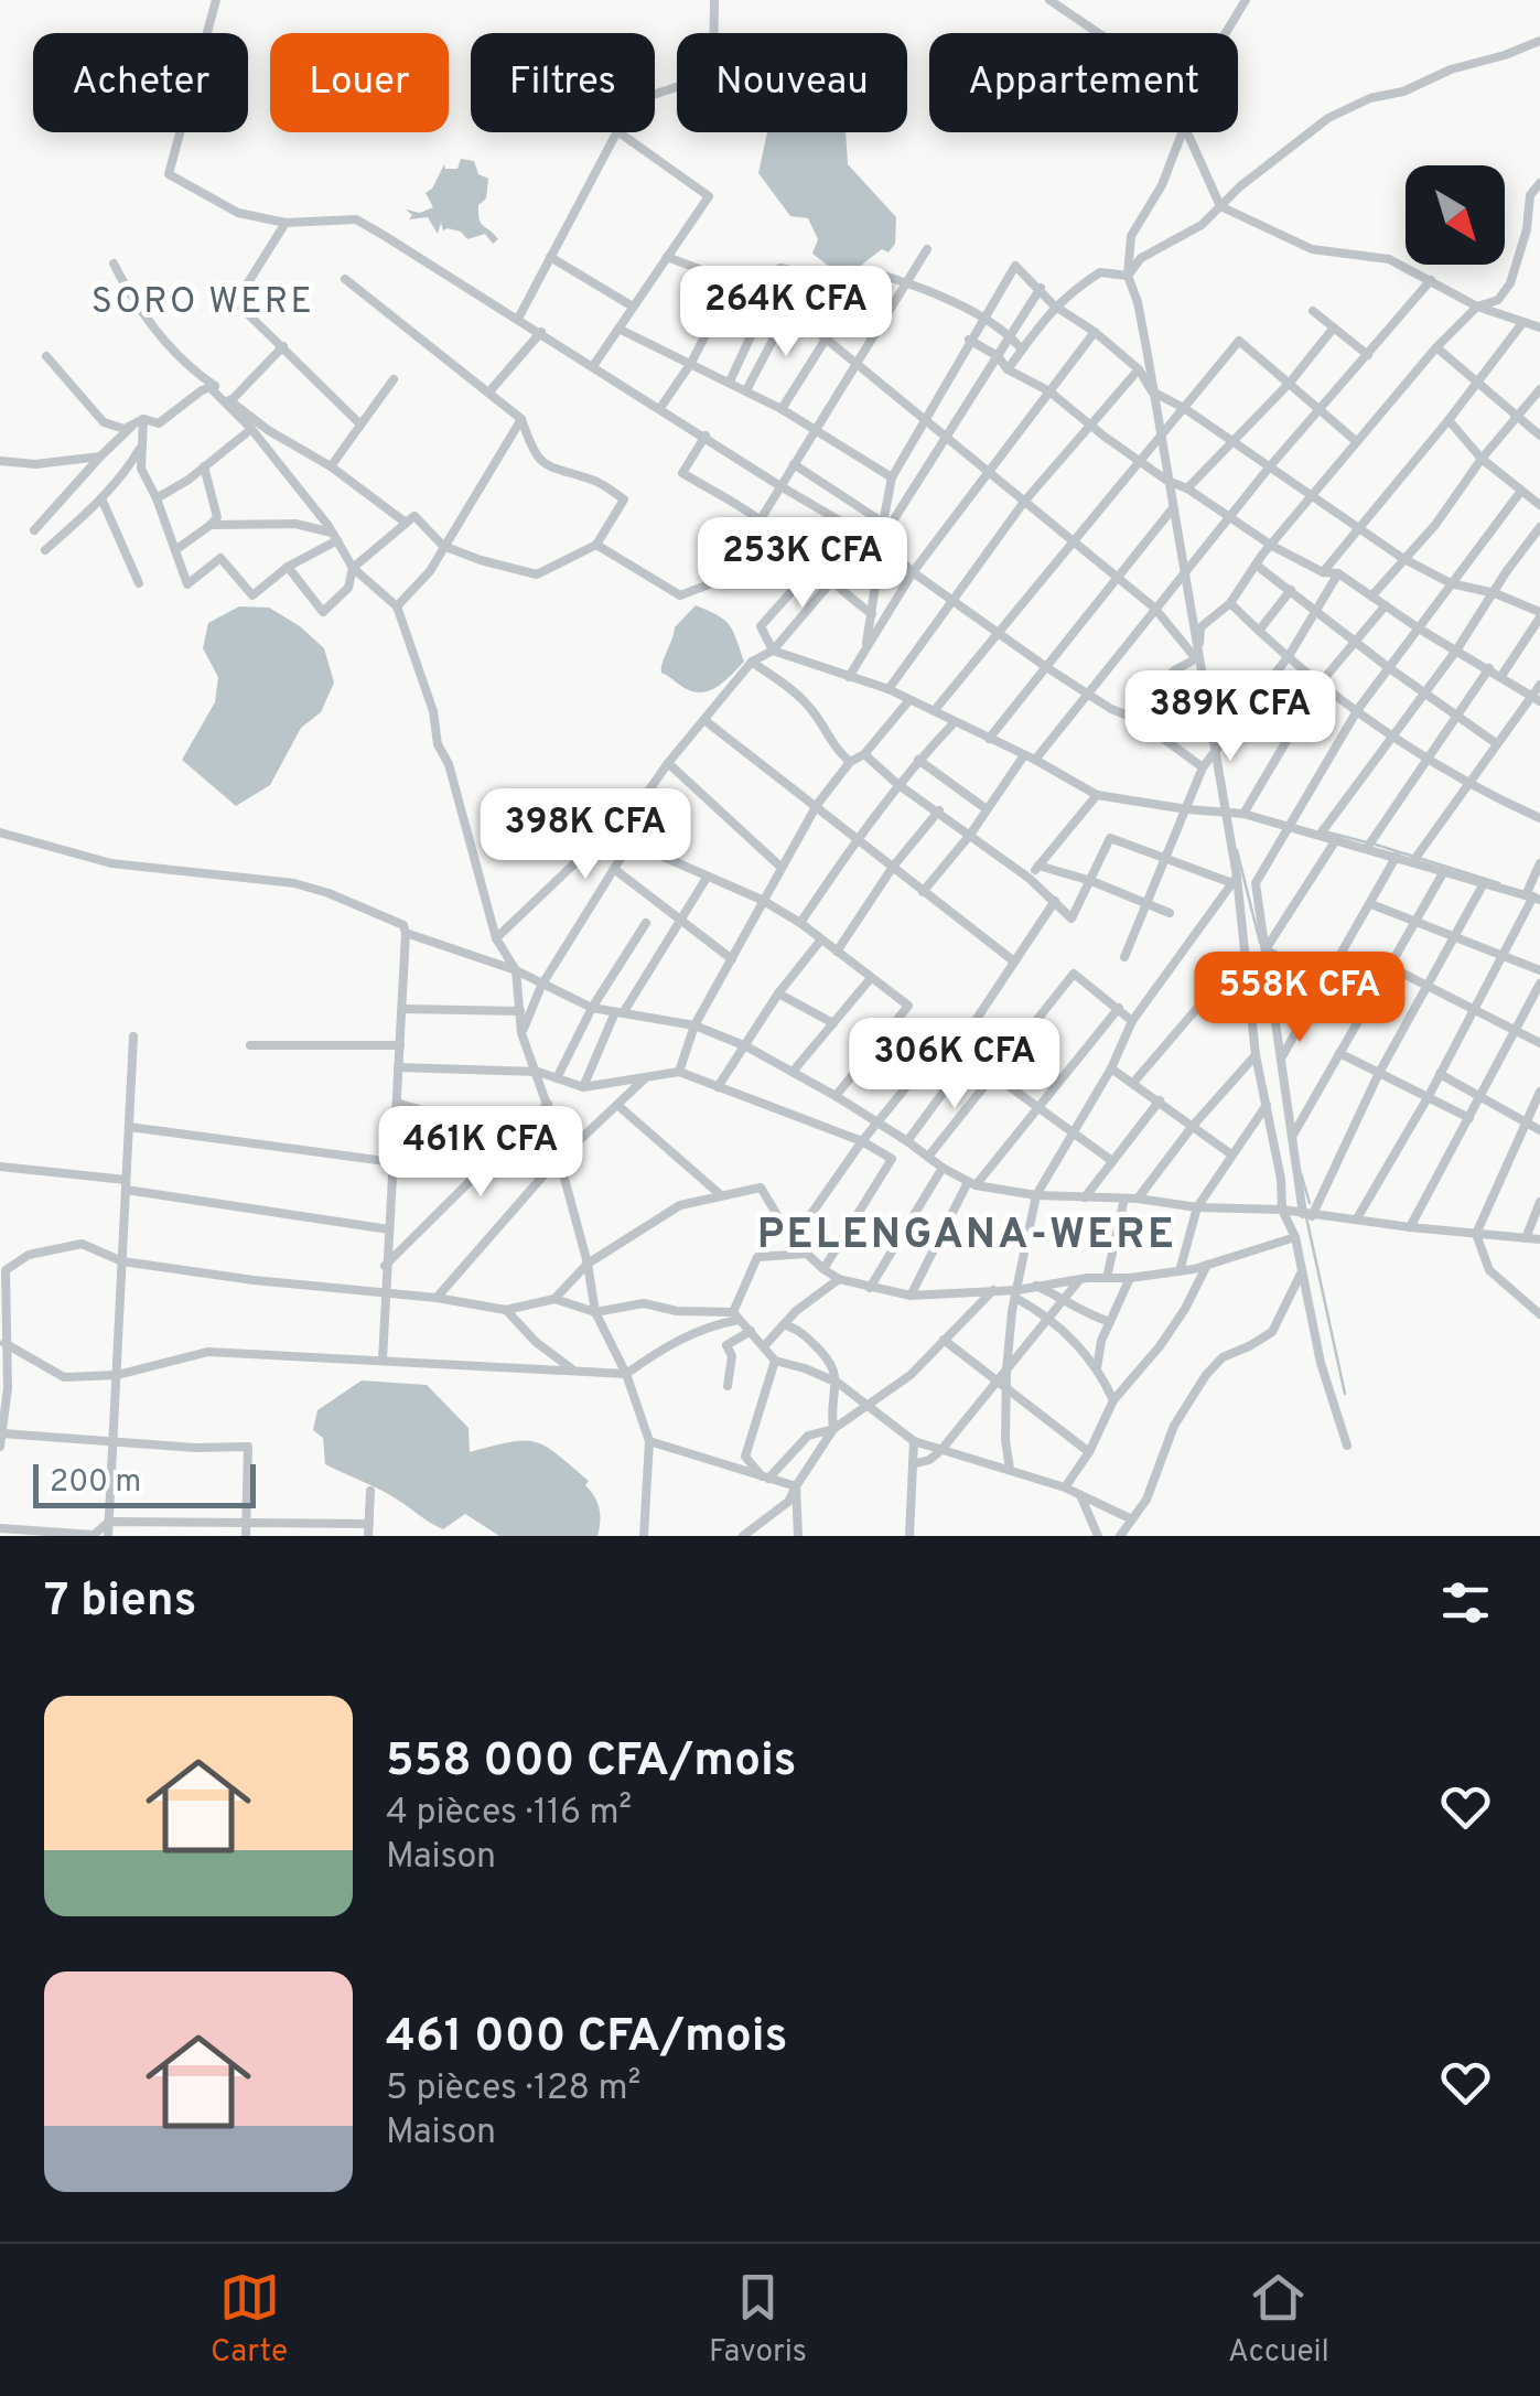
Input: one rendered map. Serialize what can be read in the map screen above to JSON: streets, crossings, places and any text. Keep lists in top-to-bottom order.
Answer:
{
  "districts": ["SORO WERE", "PELENGANA-WERE"],
  "scale_bar": "200 m",
  "north": "bottom right",
  "page": {
    "chip": [
      "Acheter",
      "Louer",
      "Filtres",
      "Nouveau",
      "Appartement"
    ],
    "price": [
      "264K CFA",
      "253K CFA",
      "389K CFA",
      "398K CFA",
      "558K CFA",
      "306K CFA",
      "461K CFA"
    ],
    "scale": "200 m",
    "heading": "7 biens",
    "list": [
      {
        "name": "558 000 CFA/mois",
        "note": "4 pièces · 116 m² · Maison"
      },
      {
        "name": "461 000 CFA/mois",
        "note": "5 pièces · 128 m² · Maison"
      }
    ],
    "tabs": ["Carte", "Favoris", "Accueil"]
  }
}
